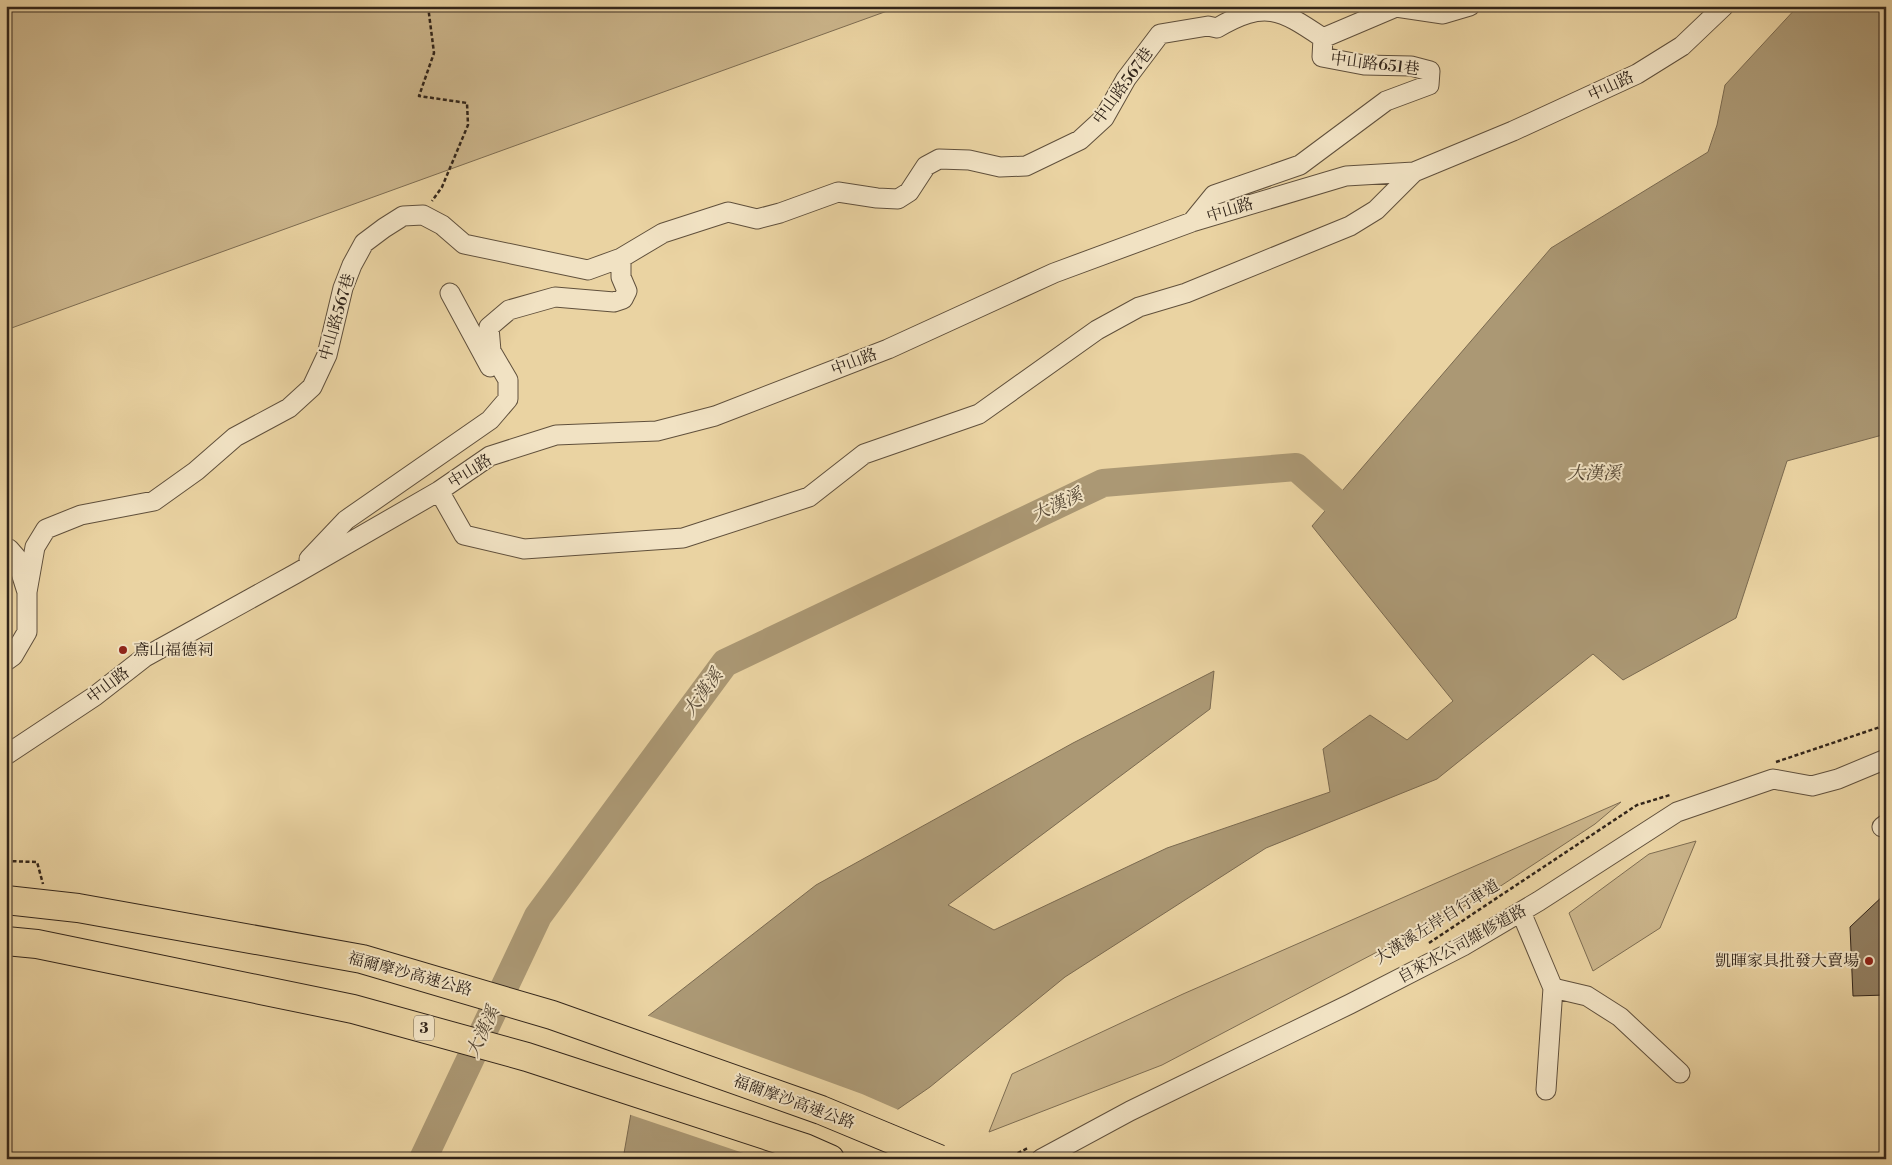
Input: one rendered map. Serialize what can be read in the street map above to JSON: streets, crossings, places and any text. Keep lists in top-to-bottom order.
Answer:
{
  "streets": {
    "highway": ["福爾摩沙高速公路", "3"],
    "street": [
      "中山路651巷",
      "中山路567巷",
      "中山路",
      "自來水公司維修道路"
    ],
    "path": ["大漢溪左岸自行車道"]
  },
  "crossings": [
    ["中山路651巷", "中山路567巷"],
    ["中山路651巷", "中山路"]
  ],
  "water": ["大漢溪"],
  "places": ["鳶山福德祠", "凱暉家具批發大賣場"]
}
